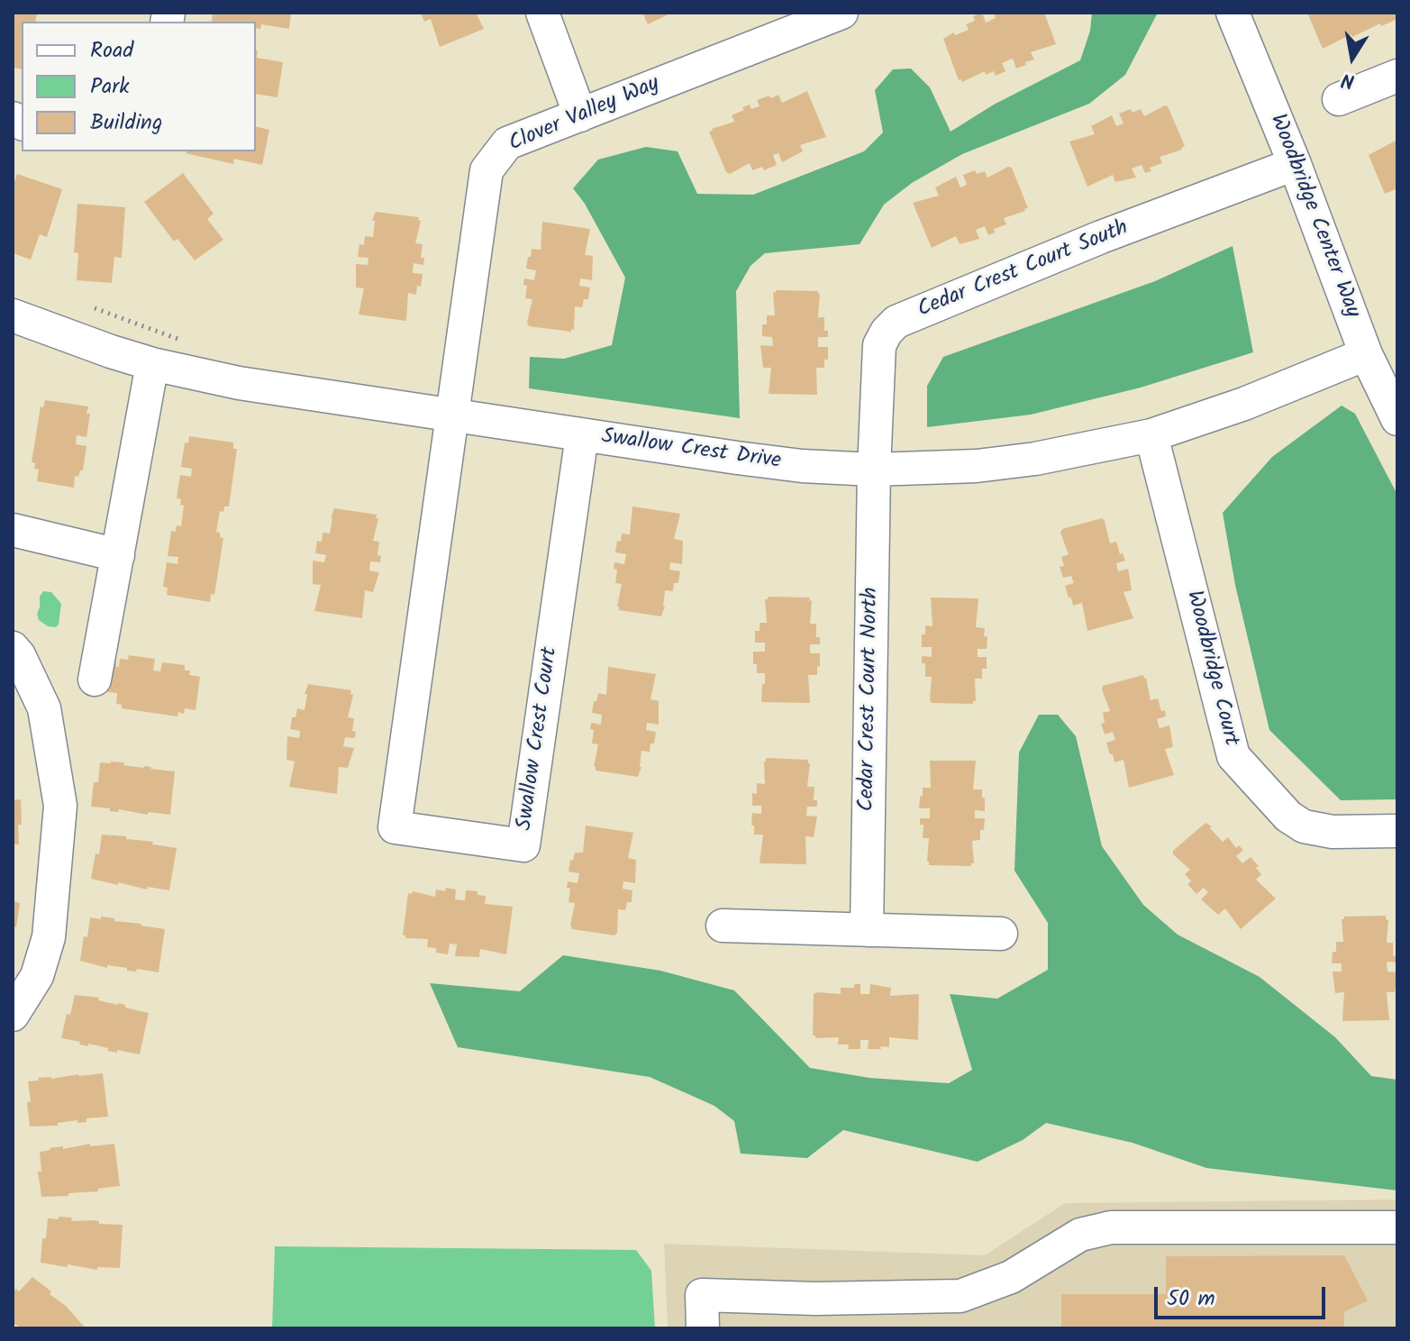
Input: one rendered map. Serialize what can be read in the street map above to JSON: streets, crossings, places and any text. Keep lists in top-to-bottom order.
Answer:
{
  "streets": {
    "street": [
      "Clover Valley Way",
      "Woodbridge Center Way",
      "Cedar Crest Court South",
      "Swallow Crest Drive",
      "Woodbridge Court",
      "Cedar Crest Court North",
      "Swallow Crest Court"
    ]
  },
  "crossings": [
    ["Clover Valley Way", "Swallow Crest Drive"],
    ["Clover Valley Way", "Swallow Crest Court"],
    ["Woodbridge Center Way", "Cedar Crest Court South"],
    ["Woodbridge Center Way", "Swallow Crest Drive"],
    ["Cedar Crest Court South", "Swallow Crest Drive"],
    ["Cedar Crest Court South", "Cedar Crest Court North"],
    ["Swallow Crest Drive", "Woodbridge Court"],
    ["Swallow Crest Drive", "Cedar Crest Court North"],
    ["Swallow Crest Drive", "Swallow Crest Court"]
  ],
  "legend": ["Road", "Park", "Building"],
  "scale_bar": "50 m",
  "north": "bottom"
}
